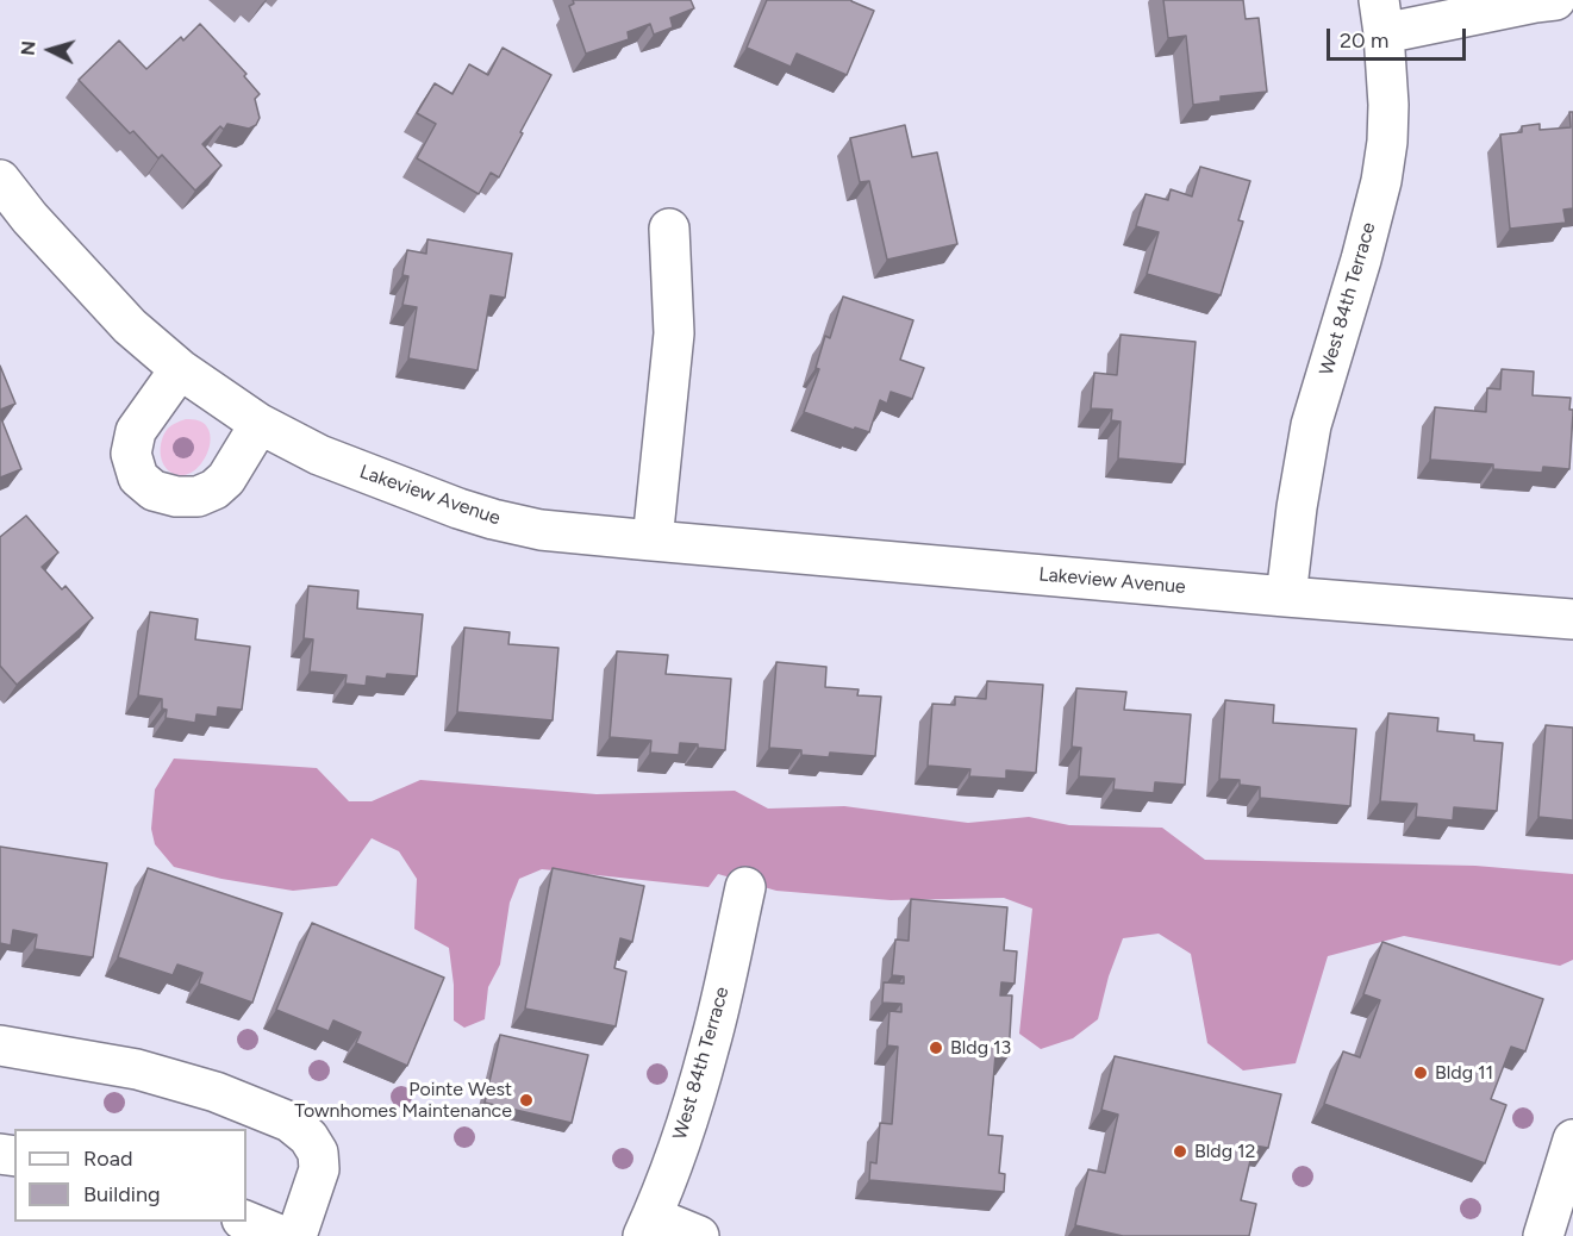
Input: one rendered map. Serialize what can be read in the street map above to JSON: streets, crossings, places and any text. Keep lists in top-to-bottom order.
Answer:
{
  "streets": {
    "street": ["West 84th Terrace", "Lakeview Avenue"]
  },
  "crossings": [
    ["West 84th Terrace", "Lakeview Avenue"]
  ],
  "places": [
    "Bldg 13",
    "Bldg 11",
    "Pointe West Townhomes Maintenance",
    "Bldg 12"
  ],
  "legend": ["Road", "Building"],
  "scale_bar": "20 m",
  "north": "left"
}
